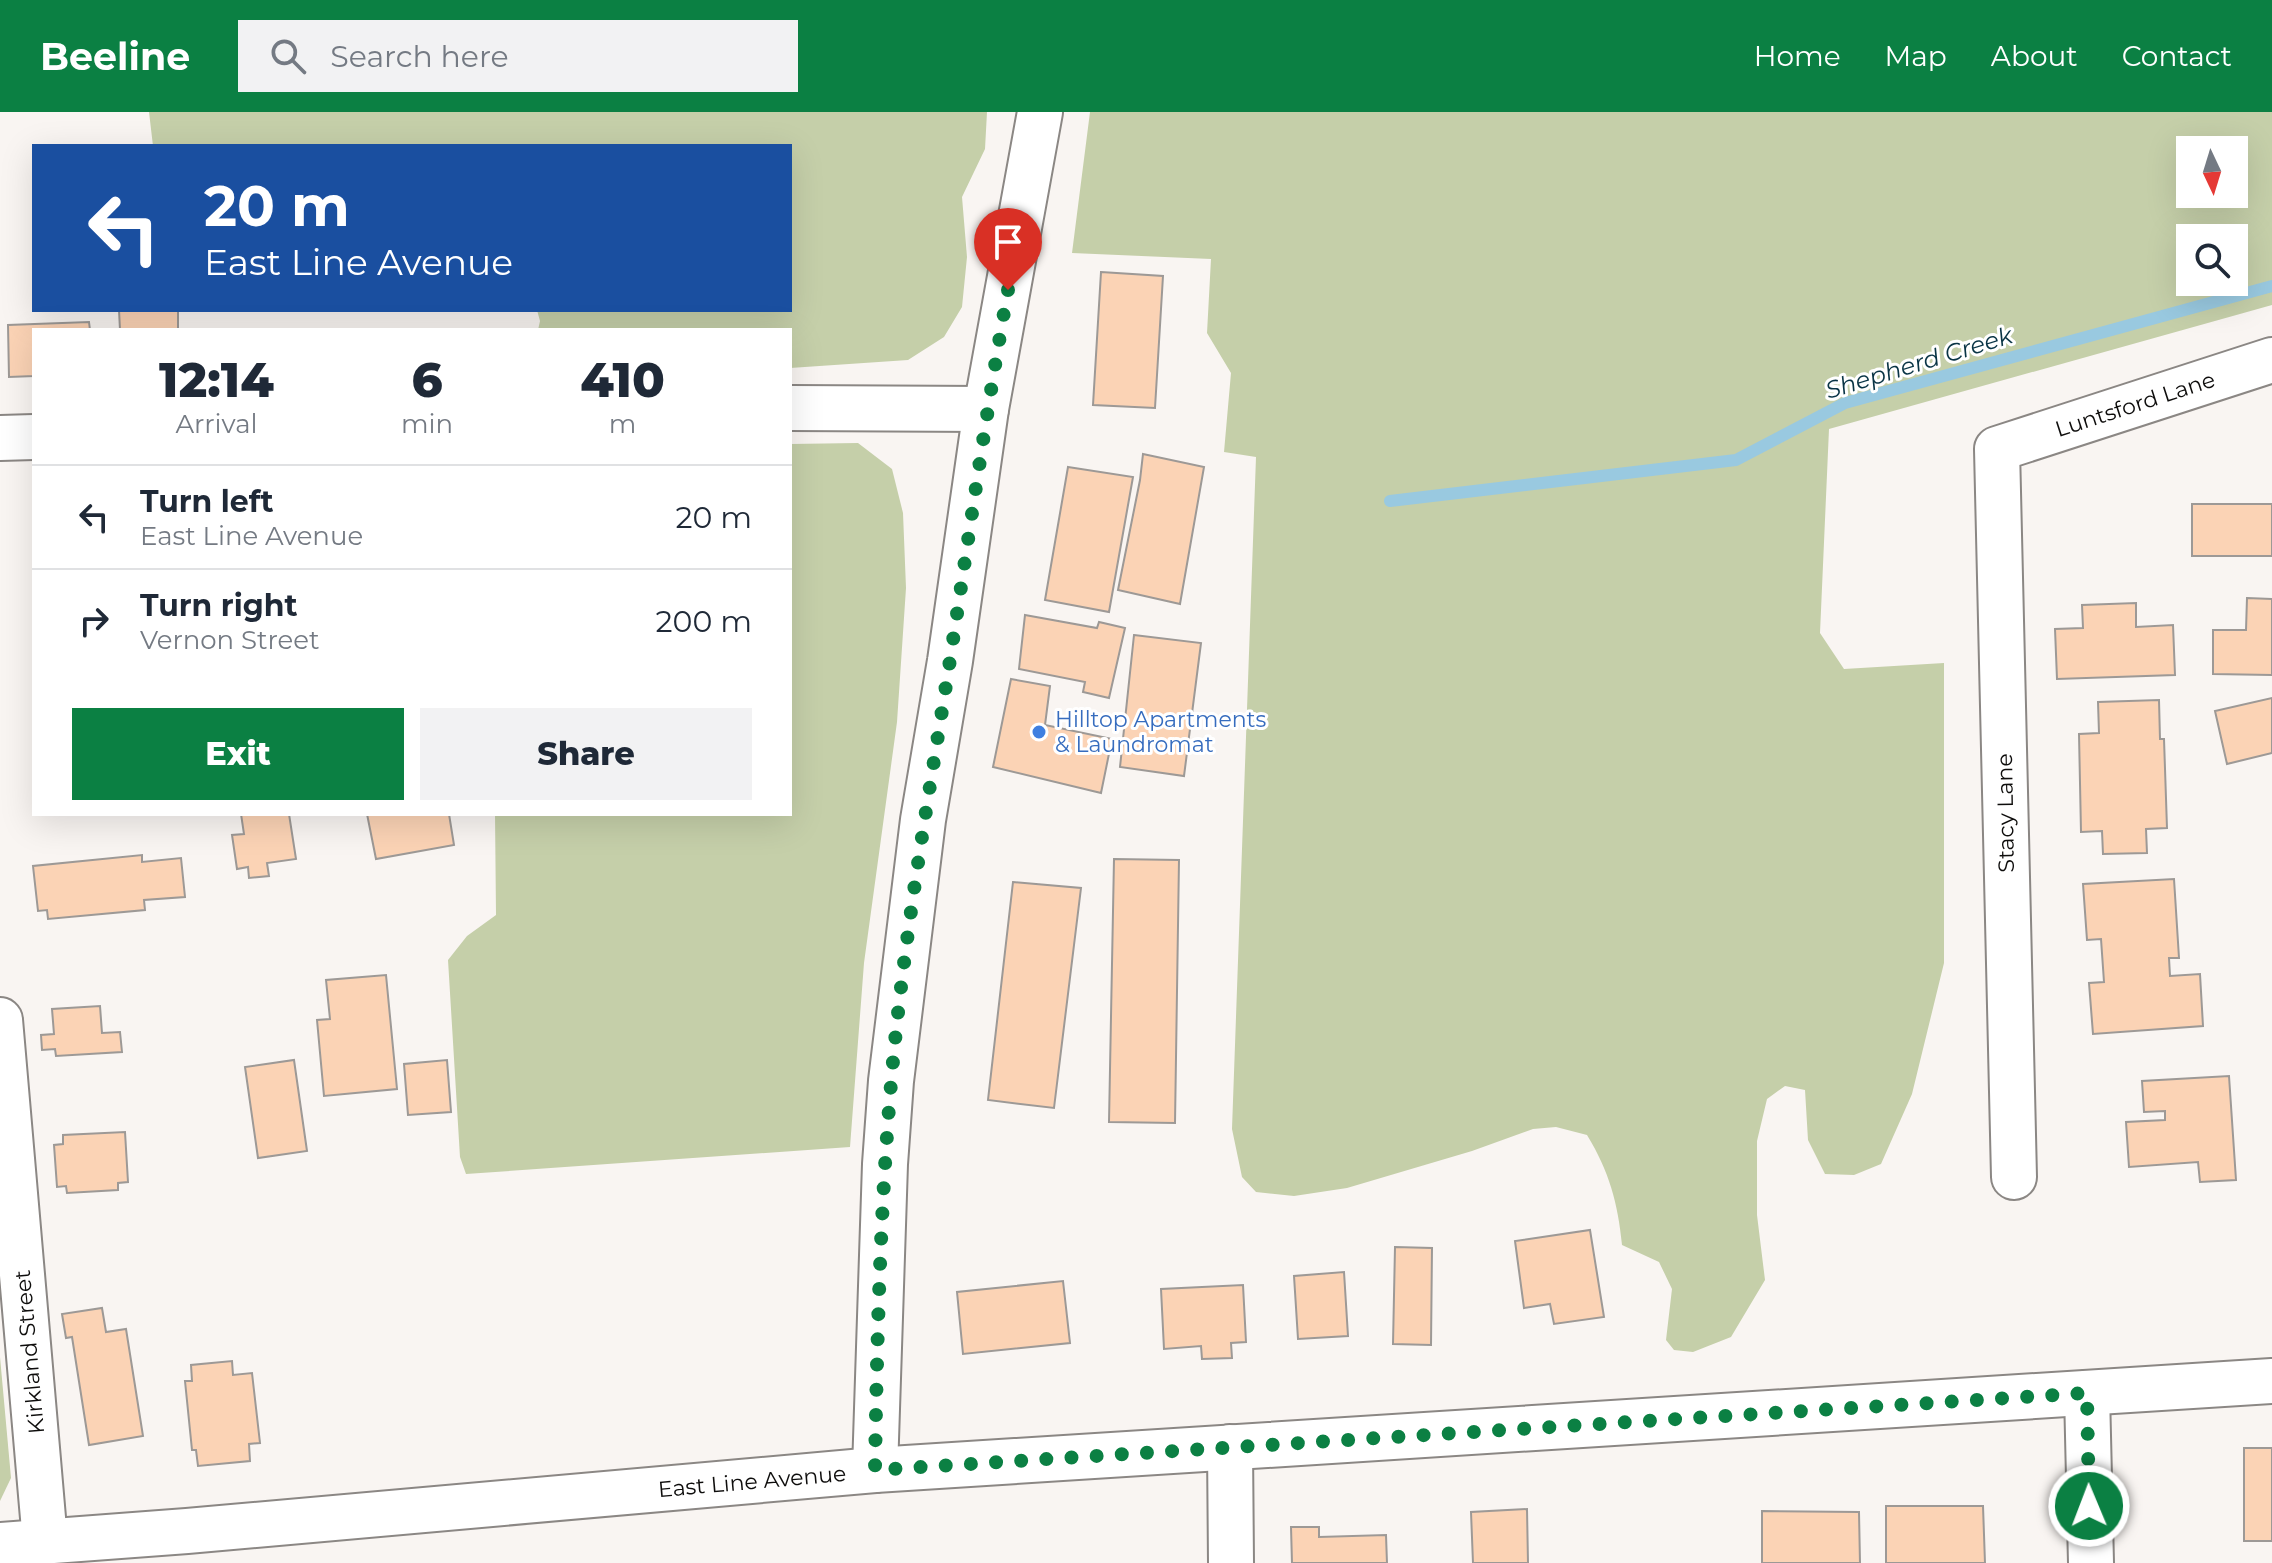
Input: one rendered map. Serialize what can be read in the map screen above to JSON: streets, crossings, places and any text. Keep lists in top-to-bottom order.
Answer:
{
  "streets": {
    "street": [
      "Luntsford Lane",
      "Stacy Lane",
      "Kirkland Street",
      "East Line Avenue"
    ]
  },
  "crossings": [
    ["Luntsford Lane", "Stacy Lane"],
    ["Kirkland Street", "East Line Avenue"]
  ],
  "water": ["Shepherd Creek"],
  "places": ["Hilltop Apartments & Laundromat"],
  "north": "bottom",
  "page": {
    "header": "Beeline",
    "search": "Search here",
    "nav": [
      "Home",
      "Map",
      "About",
      "Contact"
    ],
    "turn": ["20 m", "East Line Avenue"],
    "eta": [
      "12:14",
      "Arrival",
      "6",
      "min",
      "410",
      "m"
    ],
    "list": [
      {
        "name": "Turn left",
        "note": "East Line Avenue",
        "value": "20 m"
      },
      {
        "name": "Turn right",
        "note": "Vernon Street",
        "value": "200 m"
      }
    ],
    "buttons": ["Exit", "Share"]
  }
}
